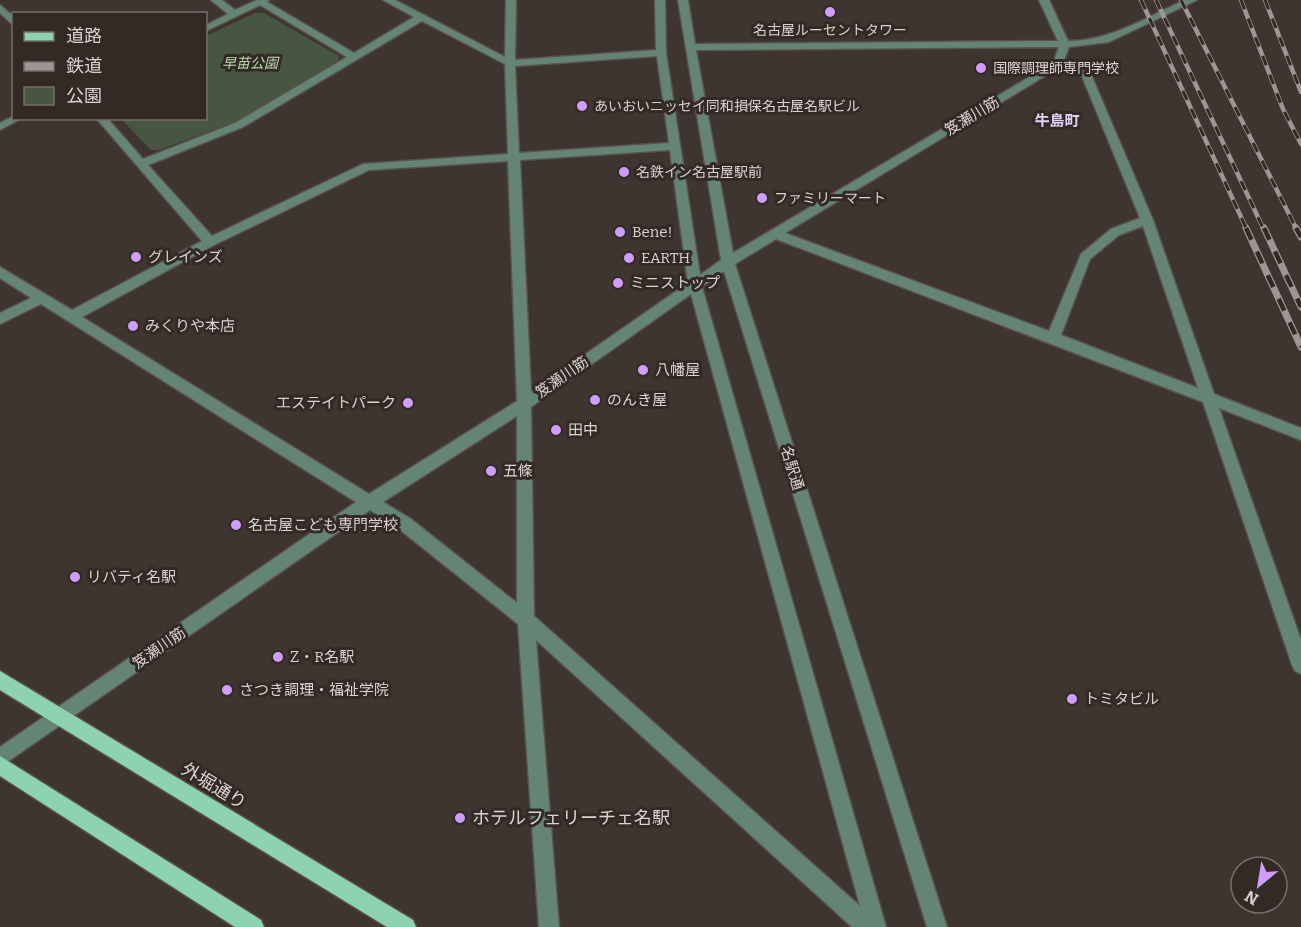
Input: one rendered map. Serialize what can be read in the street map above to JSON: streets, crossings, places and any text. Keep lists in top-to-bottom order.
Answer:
{
  "streets": {
    "main road": ["外堀通り"],
    "street": ["笈瀬川筋", "名駅通"]
  },
  "crossings": [
    ["笈瀬川筋", "名駅通"],
    ["笈瀬川筋", "外堀通り"]
  ],
  "districts": ["牛島町"],
  "parks": ["早苗公園"],
  "places": [
    "名古屋ルーセントタワー",
    "国際調理師専門学校",
    "あいおいニッセイ同和損保名古屋名駅ビル",
    "名鉄イン名古屋駅前",
    "ファミリーマート",
    "Bene!",
    "グレインズ",
    "EARTH",
    "ミニストップ",
    "みくりや本店",
    "八幡屋",
    "のんき屋",
    "エステイトパーク",
    "田中",
    "五條",
    "名古屋こども専門学校",
    "リバティ名駅",
    "Z・R名駅",
    "さつき調理・福祉学院",
    "トミタビル",
    "ホテルフェリーチェ名駅"
  ],
  "legend": ["道路", "鉄道", "公園"],
  "north": "bottom left"
}
